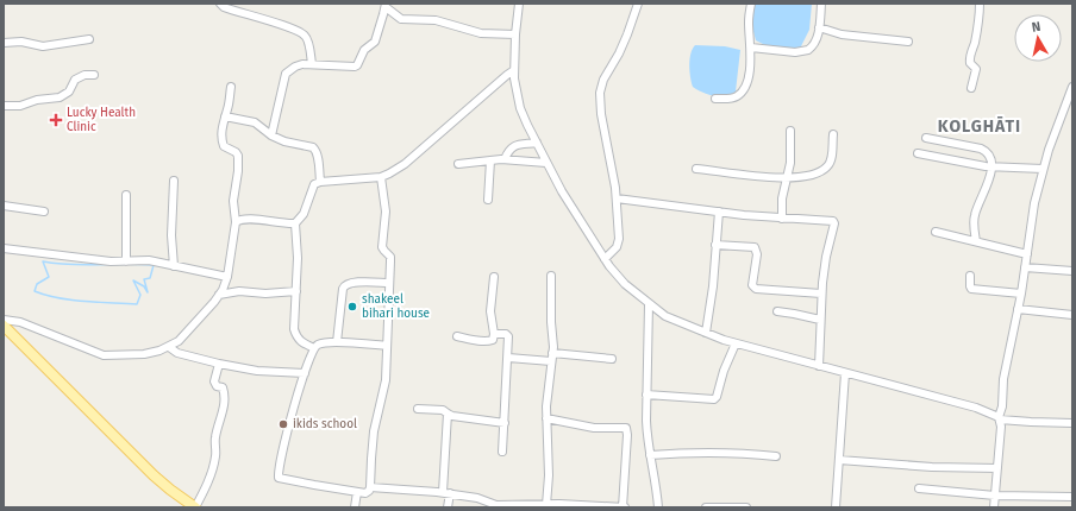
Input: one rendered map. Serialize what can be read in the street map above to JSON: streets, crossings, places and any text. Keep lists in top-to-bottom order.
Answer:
{
  "districts": ["KOLGHĀTI"],
  "places": {
    "health": ["Lucky Health Clinic"],
    "other": ["shakeel bihari house", "ikids school"]
  },
  "north": "top"
}
